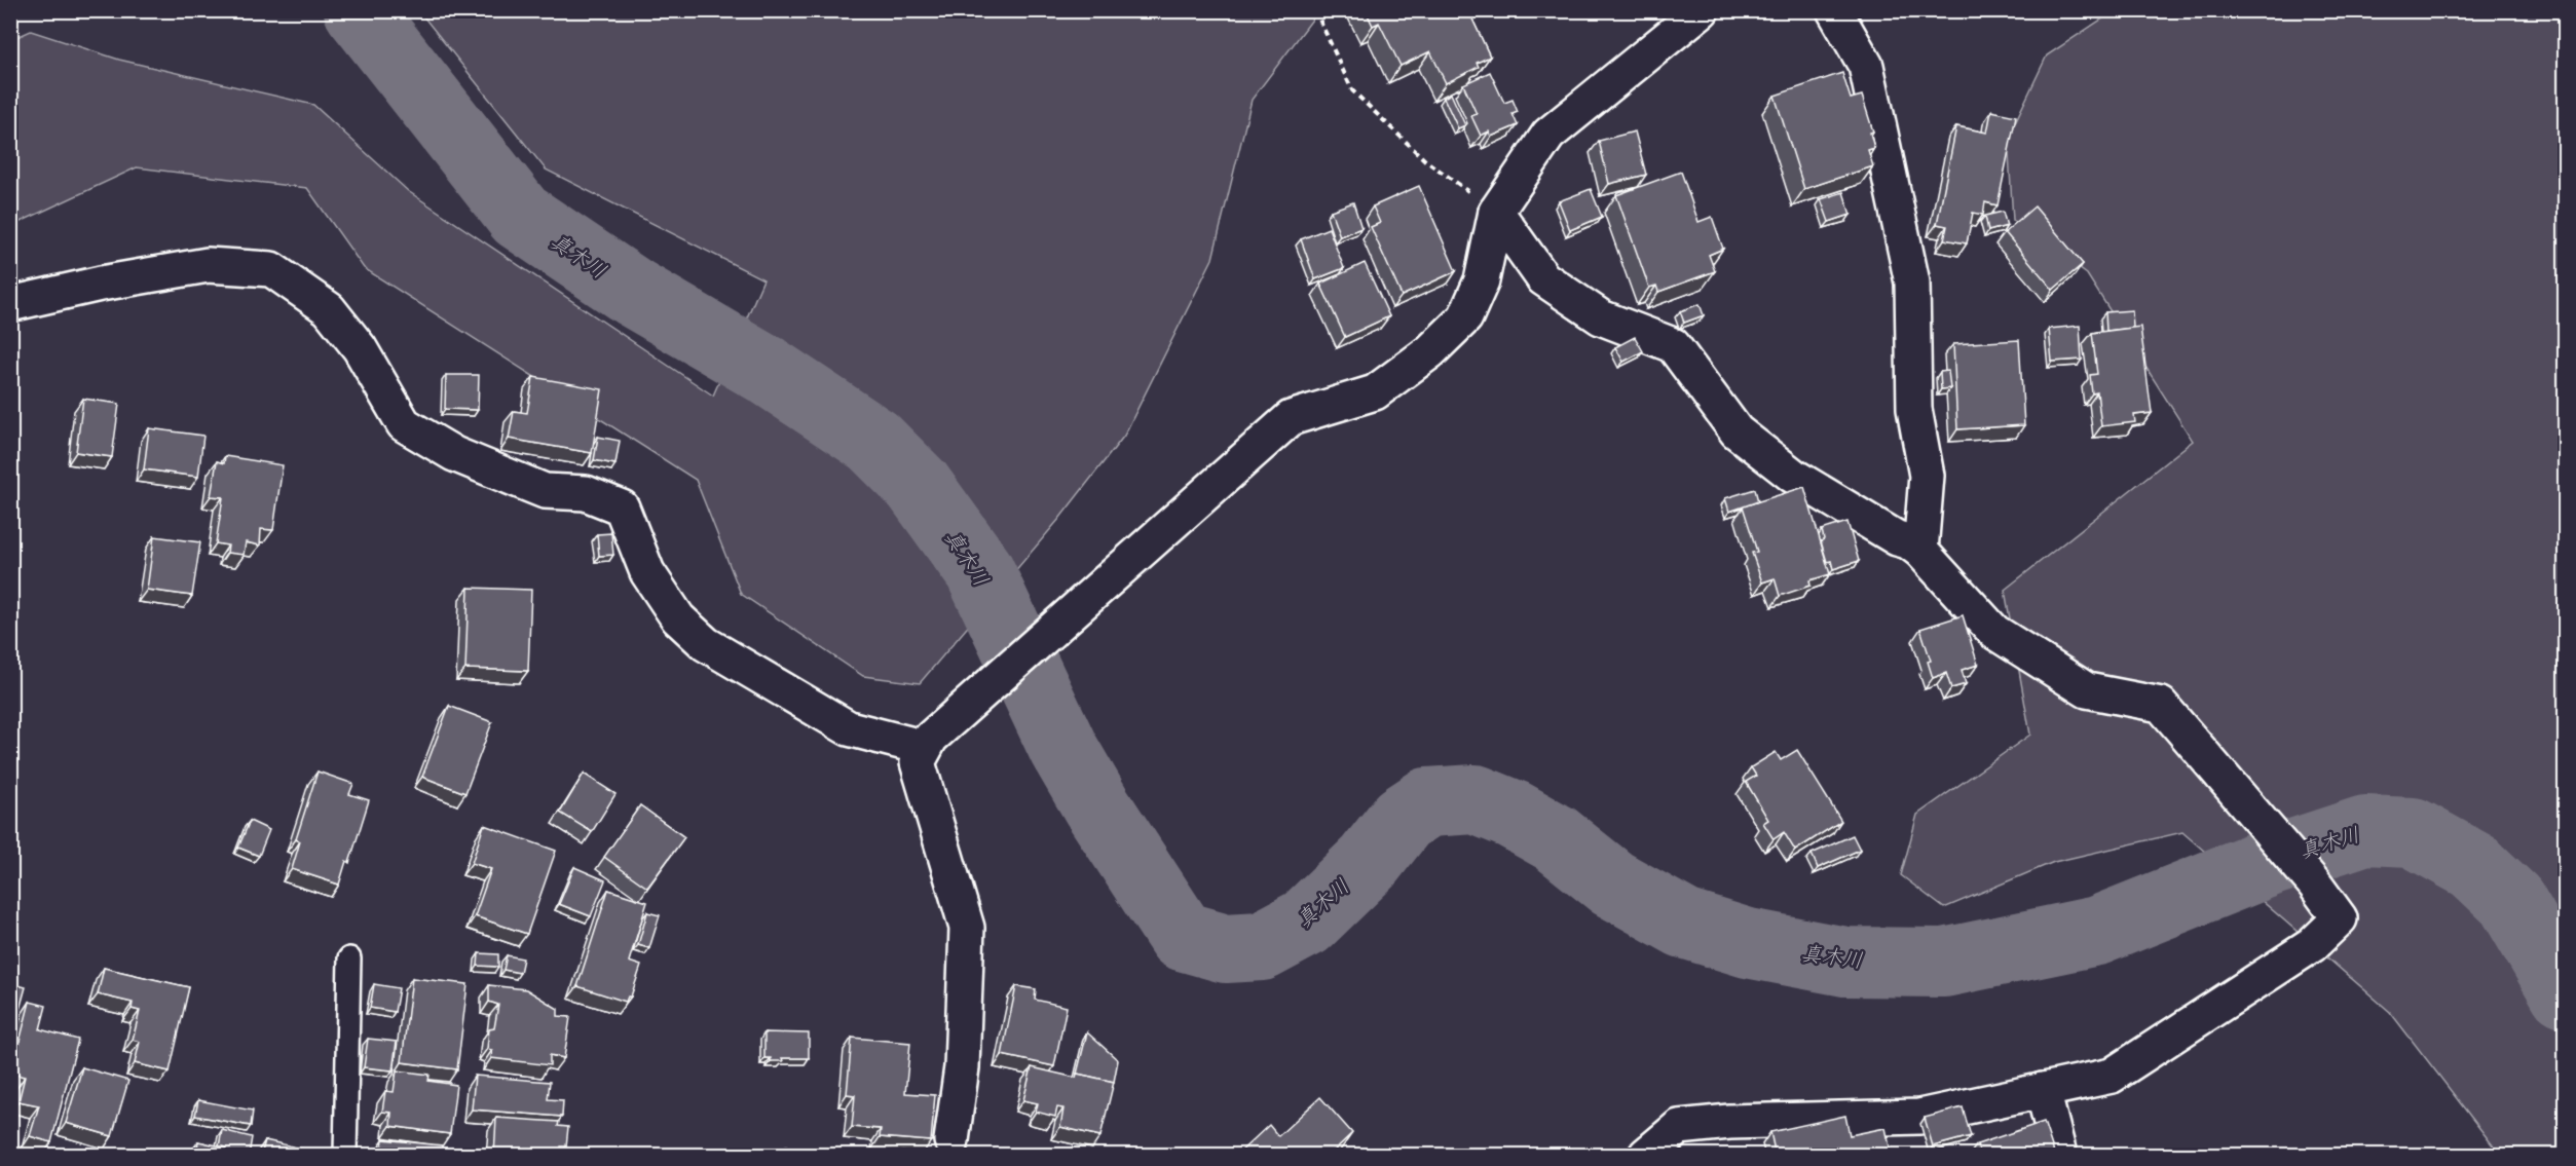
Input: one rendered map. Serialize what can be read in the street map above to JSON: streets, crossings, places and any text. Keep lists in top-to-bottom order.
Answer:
{
  "water": ["真木川"]
}
